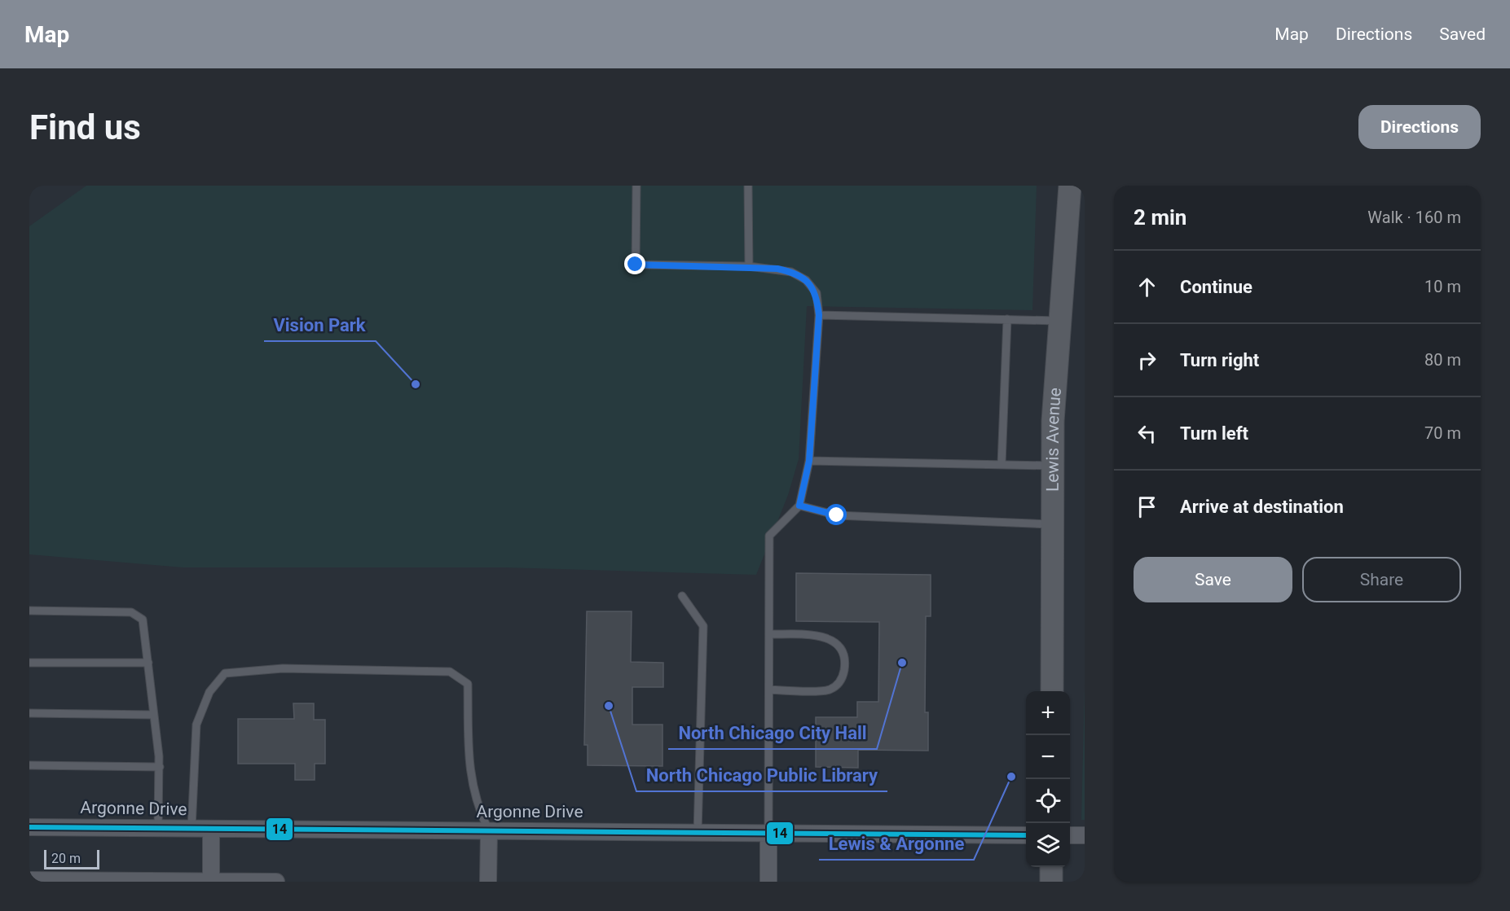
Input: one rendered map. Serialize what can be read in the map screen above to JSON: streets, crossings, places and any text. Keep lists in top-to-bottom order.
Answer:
{
  "streets": {
    "main road": ["Lewis Avenue"],
    "street": ["Argonne Drive"]
  },
  "places": [
    "Vision Park",
    "North Chicago City Hall",
    "North Chicago Public Library",
    "Lewis & Argonne"
  ],
  "lines": ["transit line 14"],
  "scale_bar": "20 m",
  "page": {
    "header": "Map",
    "nav": ["Map", "Directions", "Saved"],
    "buttons": [
      "Directions",
      ["Save", "Share"]
    ],
    "title": "Find us",
    "heading": ["2 min", "Walk · 160 m"],
    "list": [
      ["Continue", "10 m"],
      ["Turn right", "80 m"],
      ["Turn left", "70 m"],
      "Arrive at destination"
    ],
    "map_buttons": ["+", "−"],
    "scale": "20 m"
  }
}
